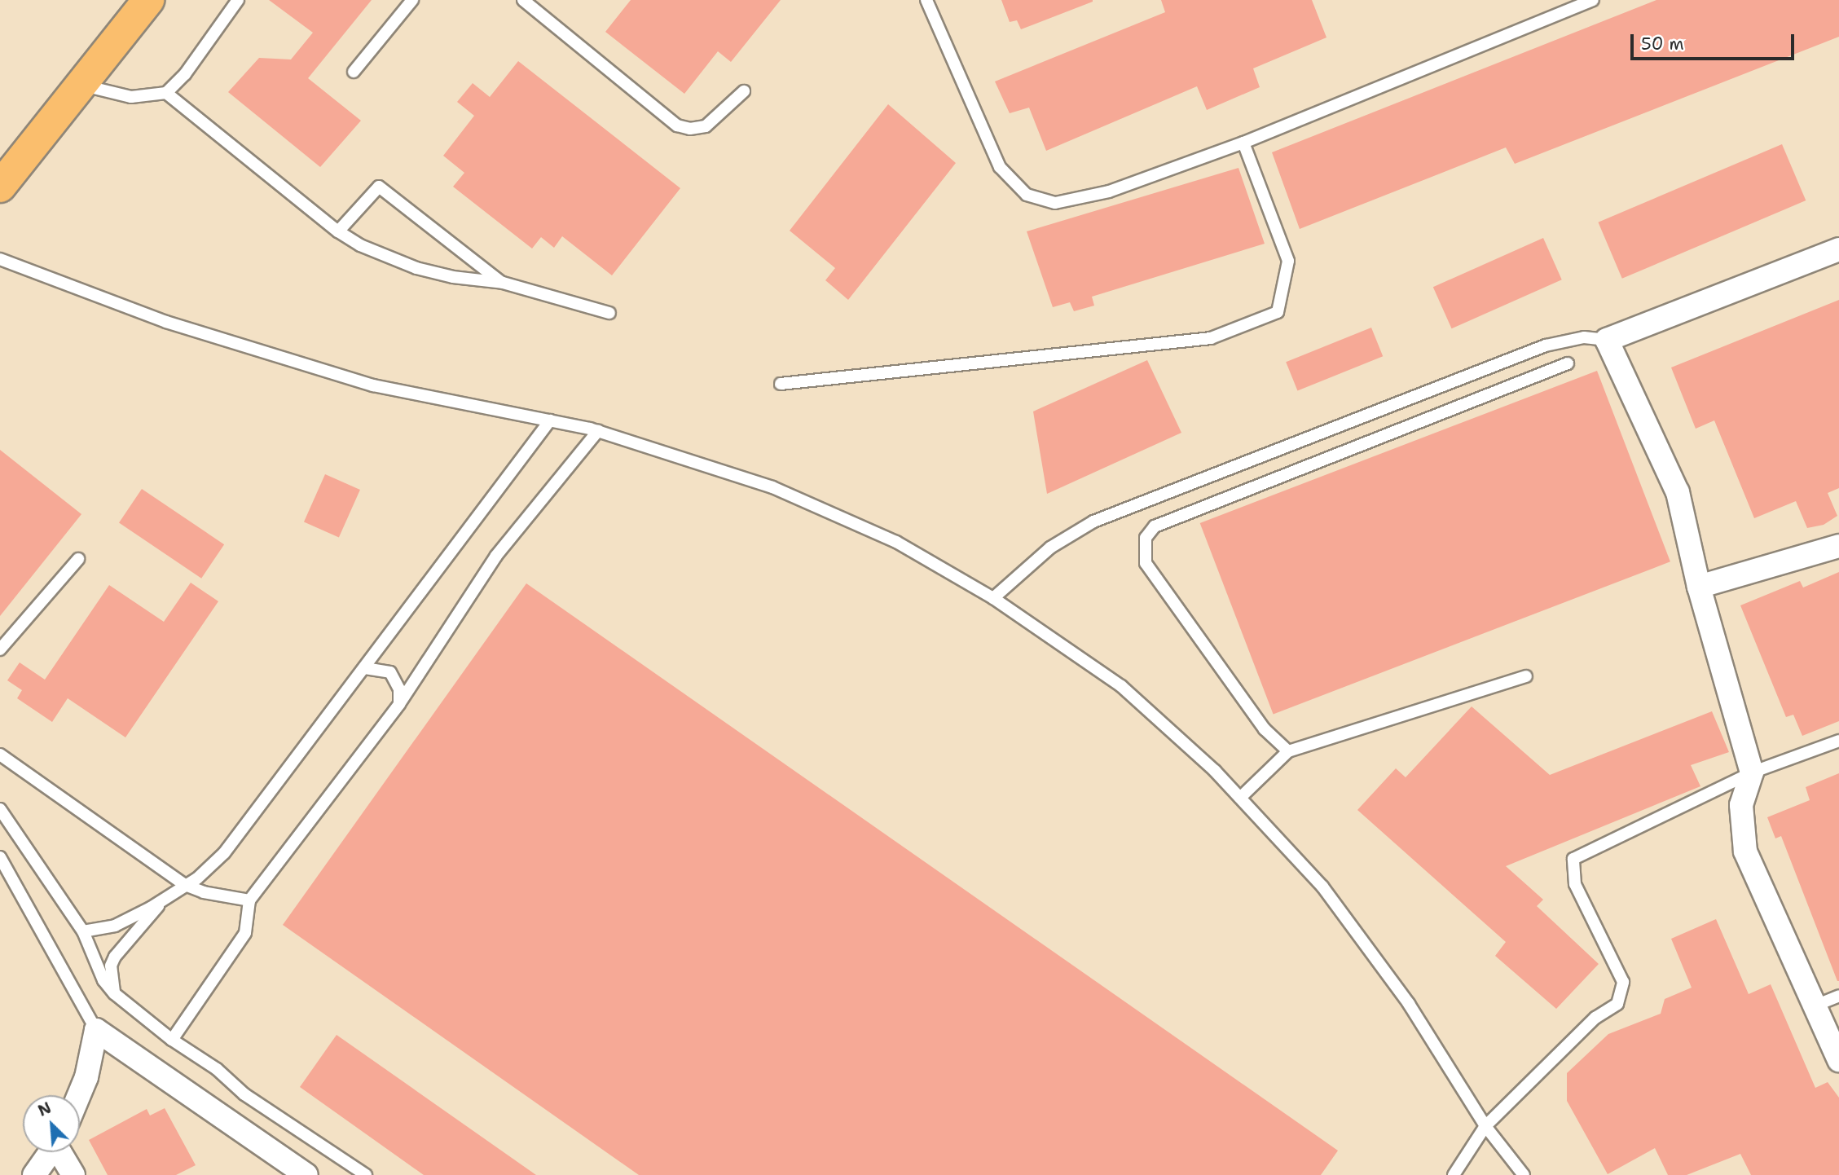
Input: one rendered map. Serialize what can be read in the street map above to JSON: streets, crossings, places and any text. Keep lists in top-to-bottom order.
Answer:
{
  "scale_bar": "50 m",
  "north": "top left"
}
